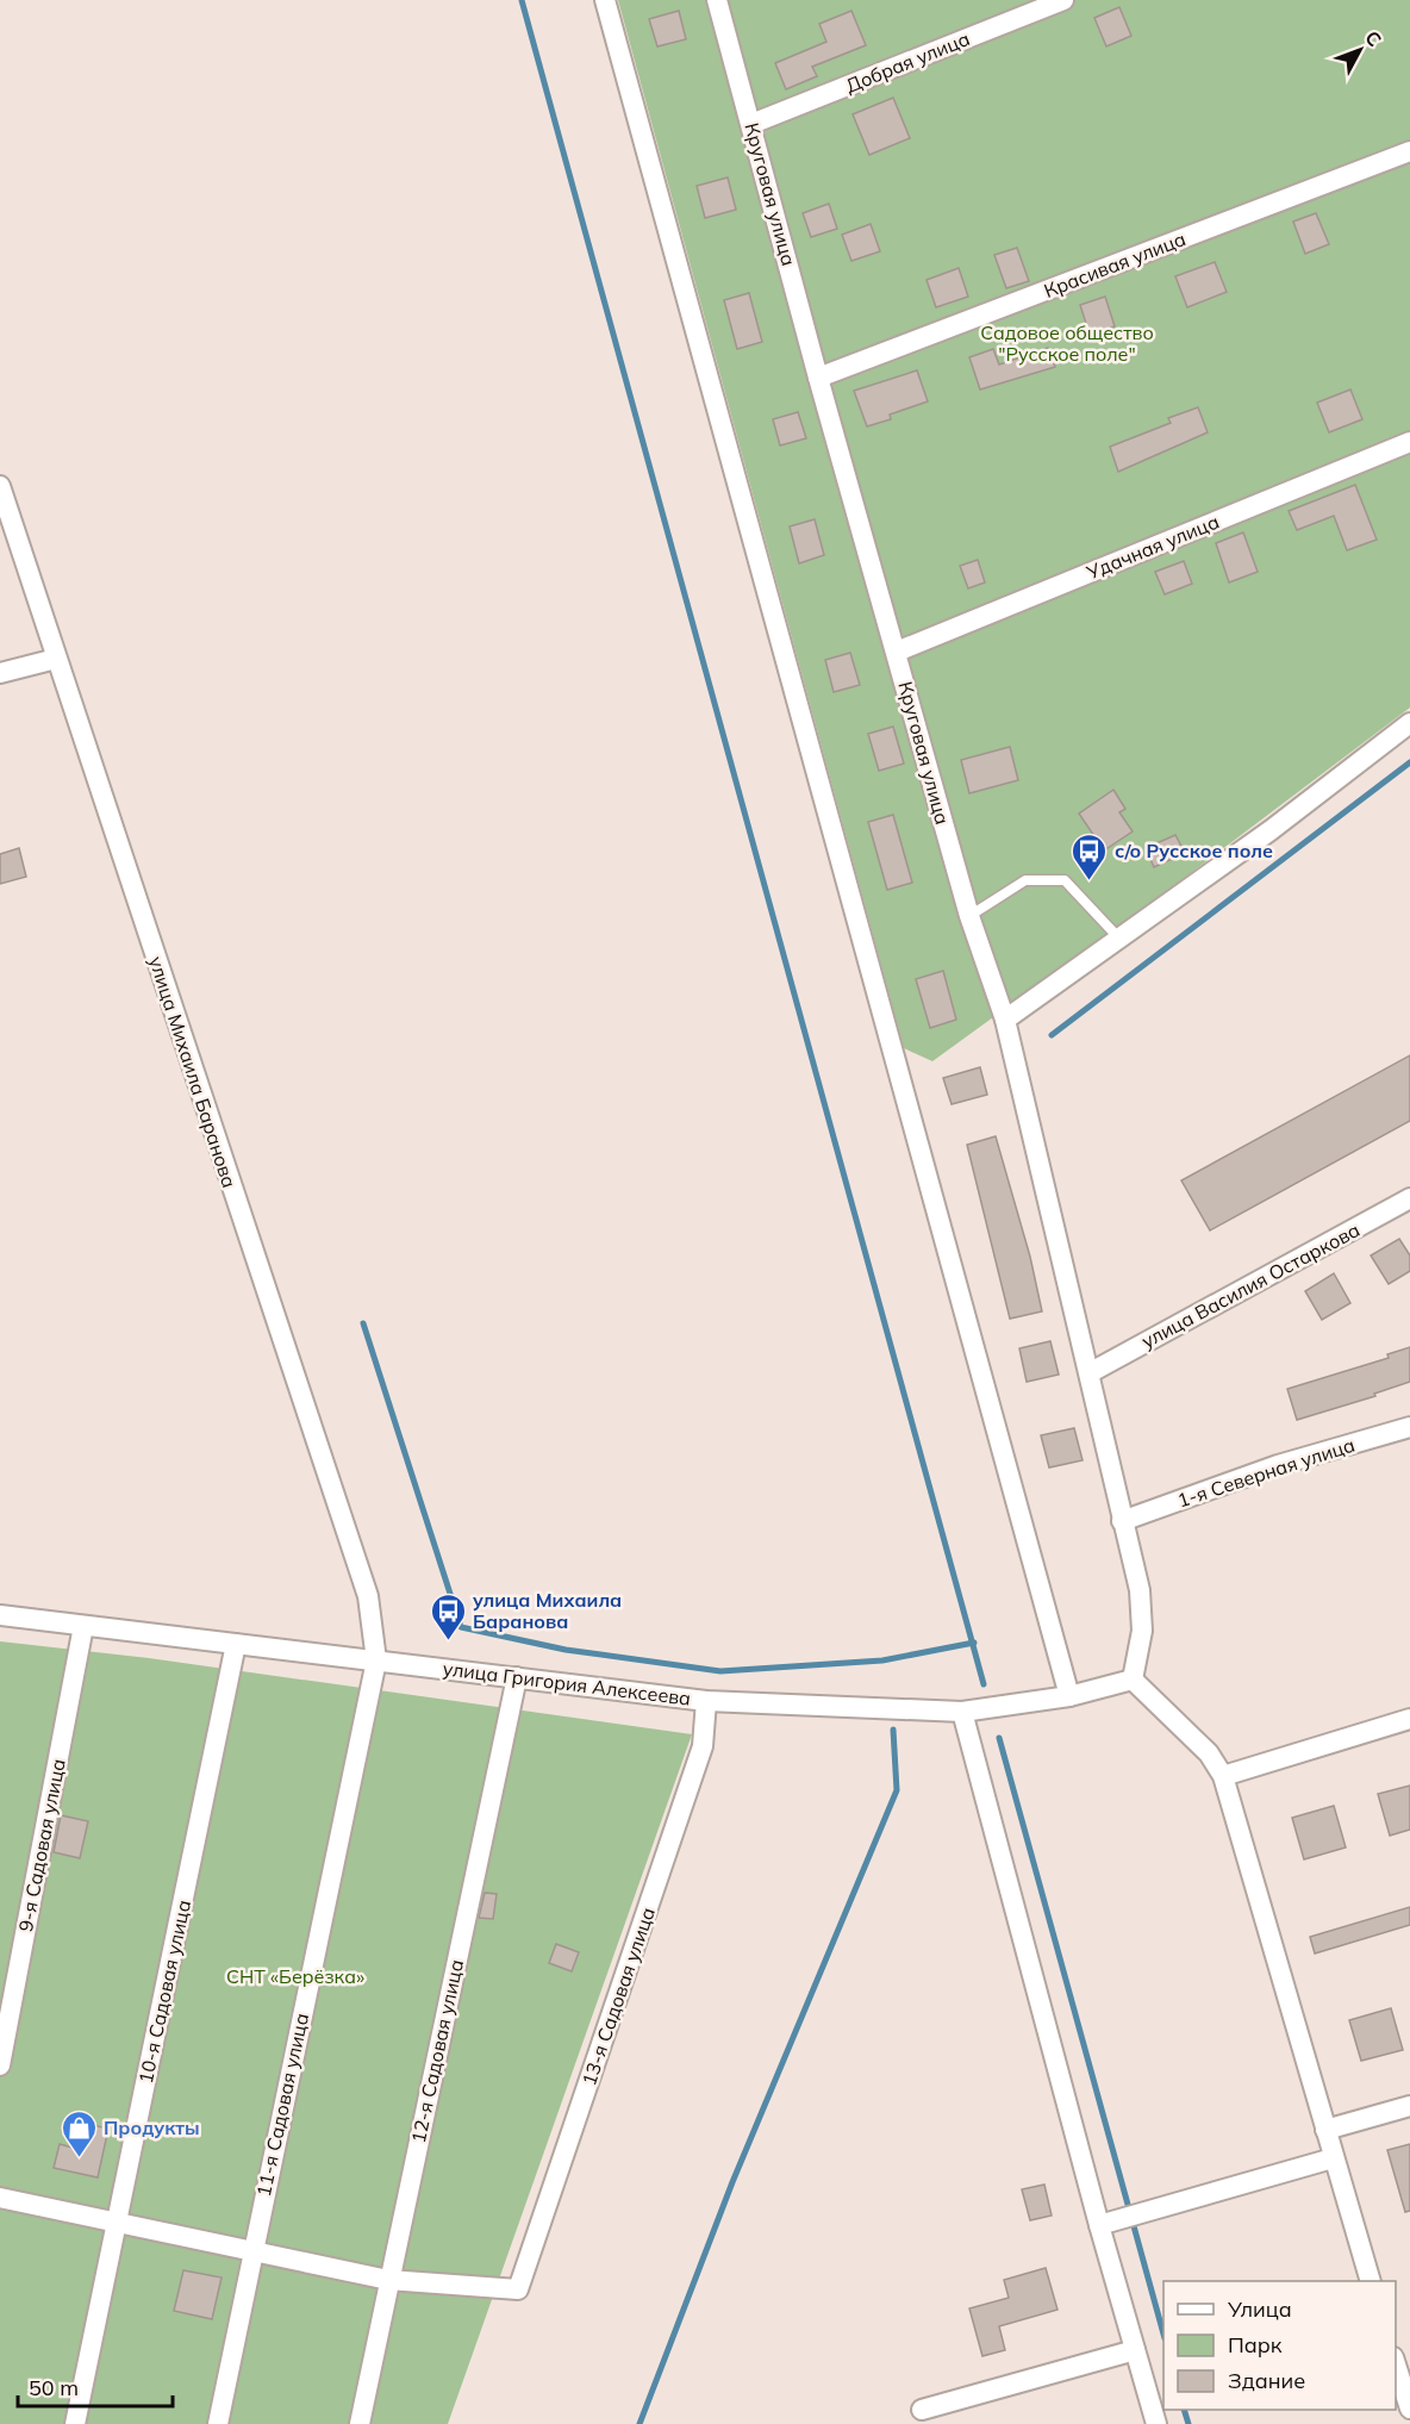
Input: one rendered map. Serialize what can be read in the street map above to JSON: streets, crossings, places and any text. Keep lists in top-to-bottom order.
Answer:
{
  "streets": {
    "street": [
      "Добрая улица",
      "Круговая улица",
      "Красивая улица",
      "Удачная улица",
      "улица Михаила Баранова",
      "улица Василия Остаркова",
      "1-я Северная улица",
      "улица Григория Алексеева",
      "9-я Садовая улица",
      "10-я Садовая улица",
      "13-я Садовая улица",
      "12-я Садовая улица",
      "11-я Садовая улица"
    ]
  },
  "crossings": [
    ["Добрая улица", "Круговая улица"],
    ["Круговая улица", "Красивая улица"],
    ["Круговая улица", "Удачная улица"],
    ["Круговая улица", "улица Василия Остаркова"],
    ["Круговая улица", "1-я Северная улица"],
    ["Круговая улица", "улица Григория Алексеева"],
    ["улица Михаила Баранова", "улица Григория Алексеева"],
    ["улица Михаила Баранова", "11-я Садовая улица"],
    ["улица Григория Алексеева", "9-я Садовая улица"],
    ["улица Григория Алексеева", "10-я Садовая улица"],
    ["улица Григория Алексеева", "13-я Садовая улица"],
    ["улица Григория Алексеева", "12-я Садовая улица"],
    ["улица Григория Алексеева", "11-я Садовая улица"],
    ["13-я Садовая улица", "12-я Садовая улица"]
  ],
  "parks": ["Садовое общество \"Русское поле\"", "СНТ «Берёзка»"],
  "places": {
    "bus stop": ["с/о Русское поле", "улица Михаила Баранова"],
    "shop": ["Продукты"]
  },
  "legend": ["Улица", "Парк", "Здание"],
  "scale_bar": "50 m",
  "north": "top right"
}
